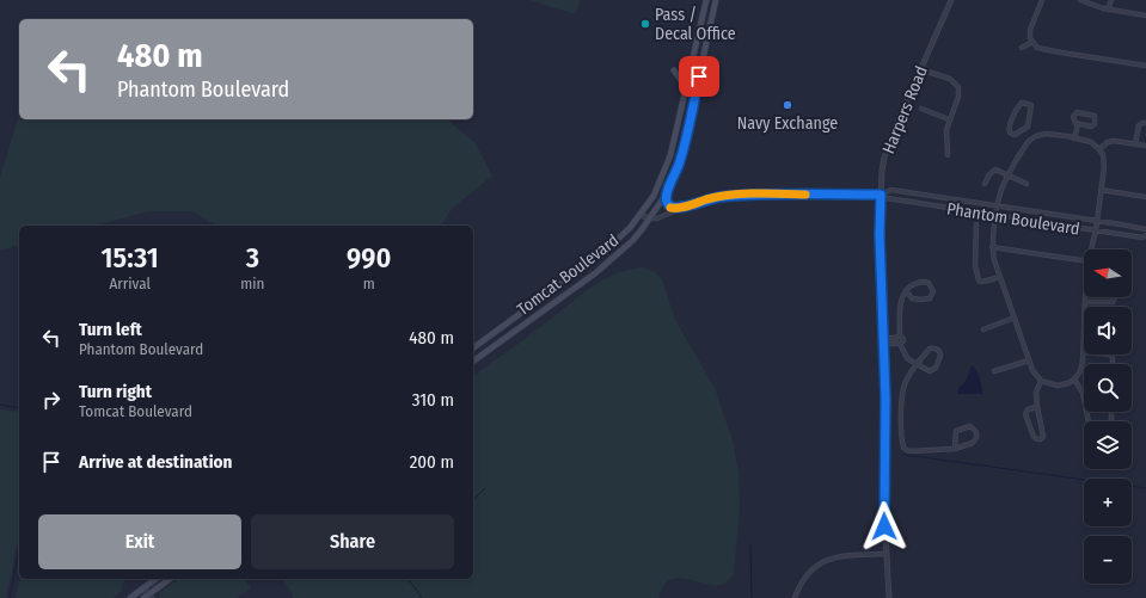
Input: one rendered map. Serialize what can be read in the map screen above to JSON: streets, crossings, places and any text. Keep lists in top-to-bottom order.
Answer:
{
  "streets": {
    "main road": ["Tomcat Boulevard"],
    "street": ["Harpers Road", "Phantom Boulevard"]
  },
  "crossings": [
    ["Harpers Road", "Phantom Boulevard"],
    ["Phantom Boulevard", "Tomcat Boulevard"]
  ],
  "places": ["Pass / Decal Office", "Navy Exchange"],
  "north": "left",
  "page": {
    "turn": ["480 m", "Phantom Boulevard"],
    "eta": [
      "15:31",
      "Arrival",
      "3",
      "min",
      "990",
      "m"
    ],
    "map_buttons": ["+", "−"],
    "list": [
      {
        "name": "Turn left",
        "note": "Phantom Boulevard",
        "value": "480 m"
      },
      {
        "name": "Turn right",
        "note": "Tomcat Boulevard",
        "value": "310 m"
      },
      {
        "name": "Arrive at destination",
        "value": "200 m"
      }
    ],
    "buttons": ["Exit", "Share"]
  }
}
